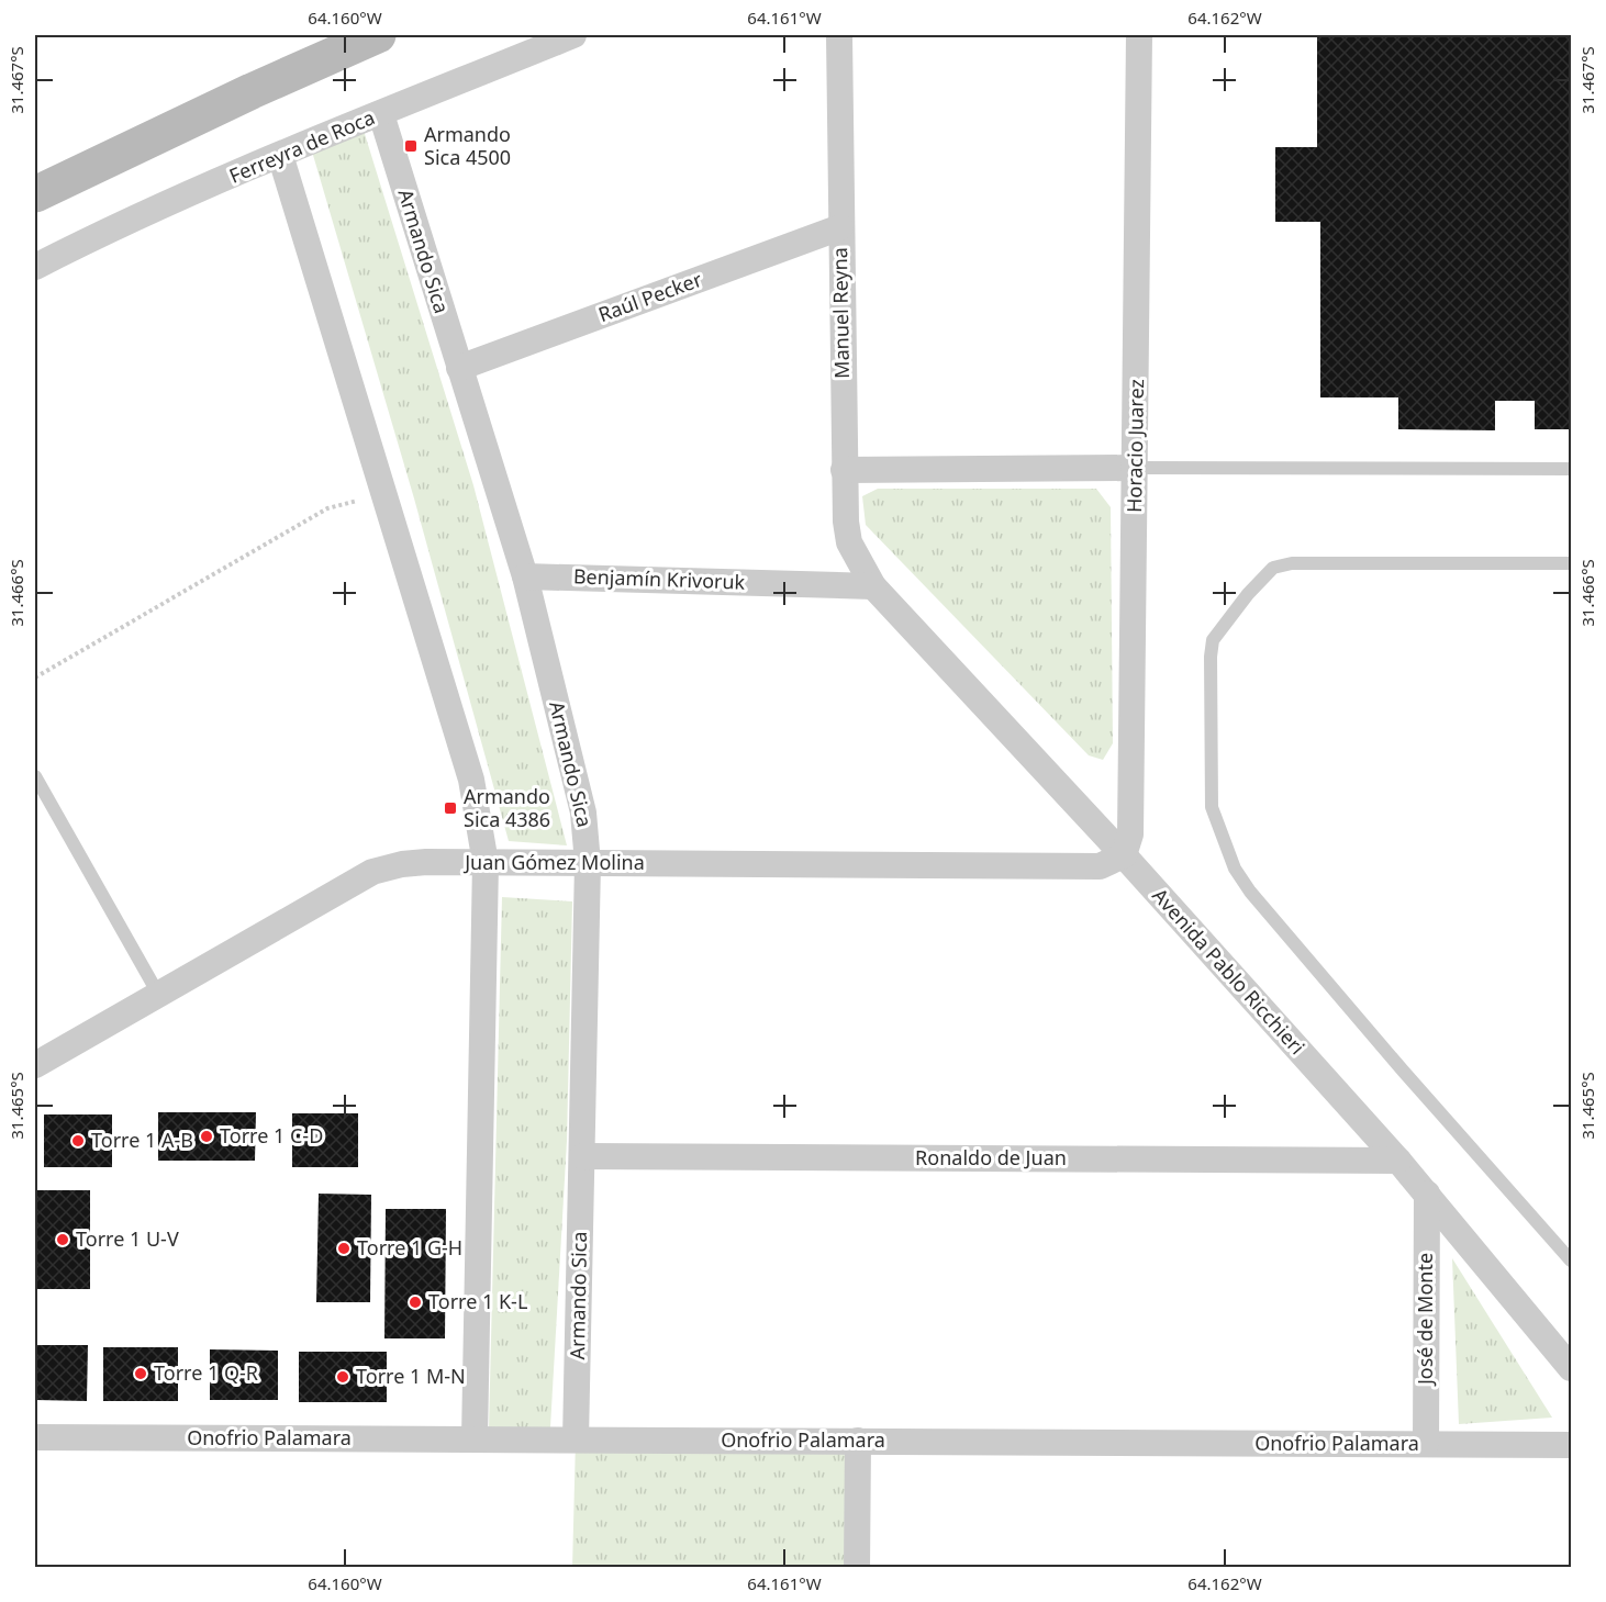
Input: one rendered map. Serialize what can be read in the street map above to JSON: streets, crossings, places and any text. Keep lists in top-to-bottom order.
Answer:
{
  "streets": {
    "street": [
      "Ferreyra de Roca",
      "Armando Sica",
      "Raúl Pecker",
      "Manuel Reyna",
      "Horacio Juarez",
      "Benjamín Krivoruk",
      "Juan Gómez Molina",
      "Avenida Pablo Ricchieri",
      "Ronaldo de Juan",
      "José de Monte",
      "Onofrio Palamara"
    ]
  },
  "crossings": [
    ["Ferreyra de Roca", "Armando Sica"],
    ["Armando Sica", "Raúl Pecker"],
    ["Armando Sica", "Benjamín Krivoruk"],
    ["Armando Sica", "Juan Gómez Molina"],
    ["Armando Sica", "Ronaldo de Juan"],
    ["Armando Sica", "Onofrio Palamara"],
    ["Raúl Pecker", "Manuel Reyna"],
    ["Manuel Reyna", "Benjamín Krivoruk"],
    ["Manuel Reyna", "Avenida Pablo Ricchieri"],
    ["Horacio Juarez", "Juan Gómez Molina"],
    ["Horacio Juarez", "Avenida Pablo Ricchieri"],
    ["Benjamín Krivoruk", "Avenida Pablo Ricchieri"],
    ["Juan Gómez Molina", "Avenida Pablo Ricchieri"],
    ["Avenida Pablo Ricchieri", "Ronaldo de Juan"],
    ["Avenida Pablo Ricchieri", "José de Monte"],
    ["José de Monte", "Onofrio Palamara"]
  ],
  "places": {
    "transit": ["Armando Sica 4500", "Armando Sica 4386"],
    "other": [
      "Torre 1 C-D",
      "Torre 1 A-B",
      "Torre 1 U-V",
      "Torre 1 G-H",
      "Torre 1 K-L",
      "Torre 1 Q-R",
      "Torre 1 M-N"
    ]
  },
  "coordinates": [
    "64.160°W",
    "64.161°W",
    "64.162°W",
    "31.467°S",
    "31.466°S",
    "31.465°S"
  ]
}
